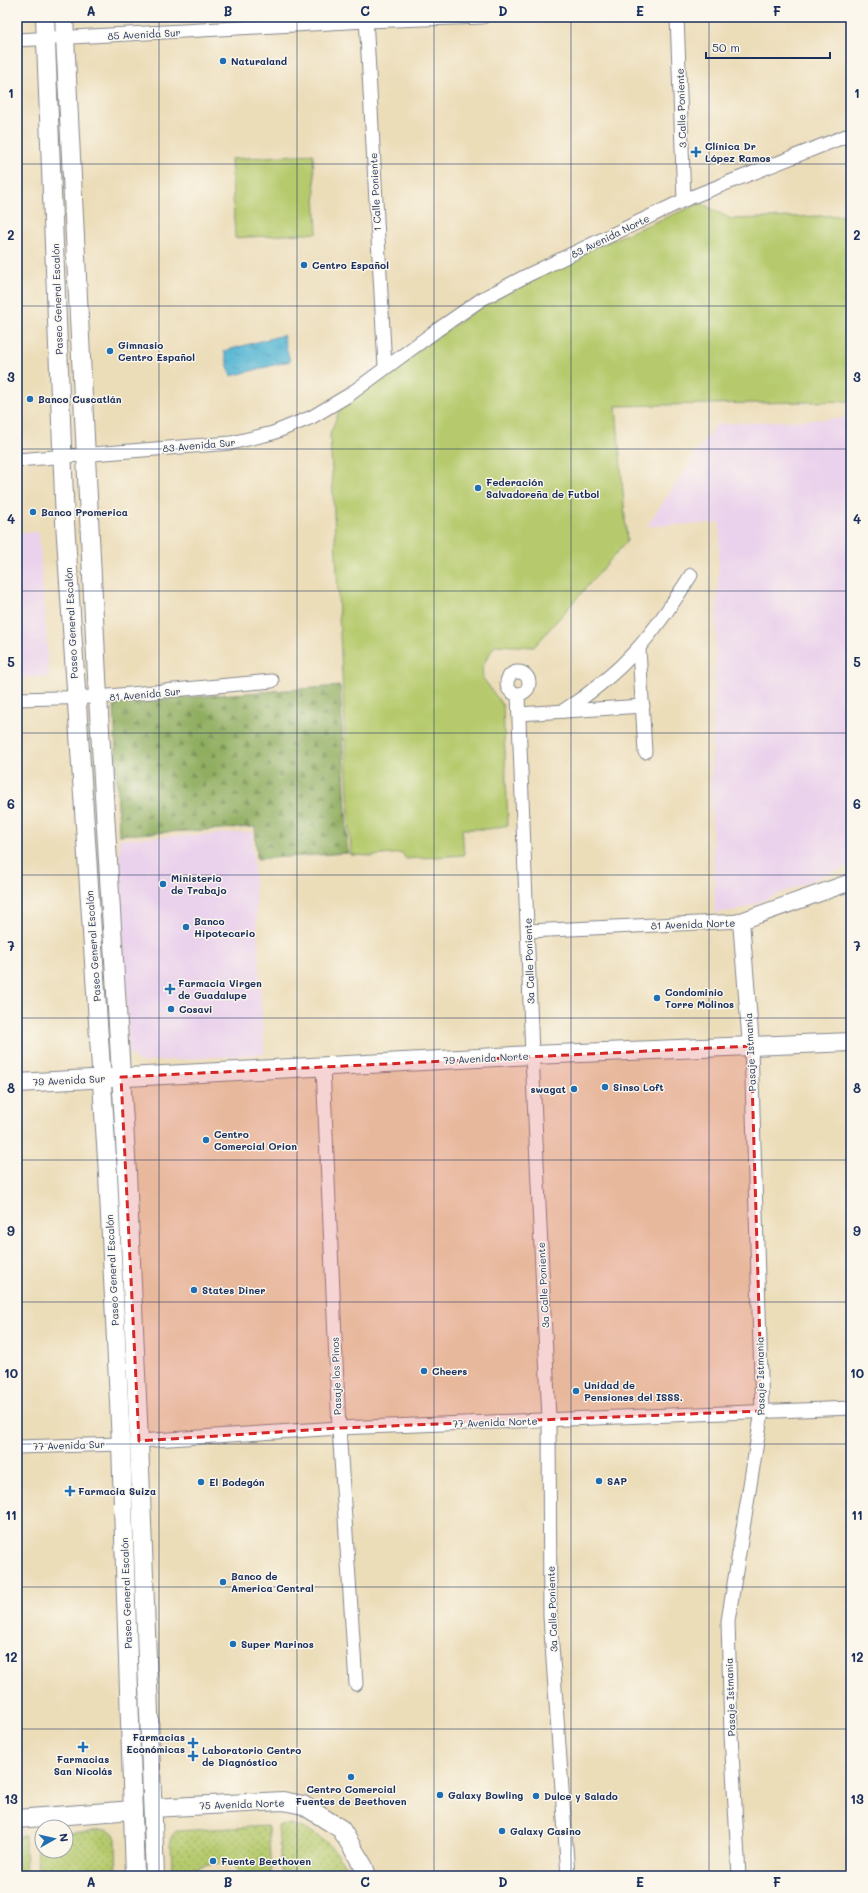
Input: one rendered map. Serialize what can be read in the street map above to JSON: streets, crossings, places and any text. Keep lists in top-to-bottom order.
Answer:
{
  "streets": {
    "main road": [
      "Paseo General Escalón",
      "79 Avenida Norte",
      "79 Avenida Sur",
      "75 Avenida Norte"
    ],
    "street": [
      "85 Avenida Sur",
      "3 Calle Poniente",
      "1 Calle Poniente",
      "83 Avenida Norte",
      "83 Avenida Sur",
      "81 Avenida Sur",
      "81 Avenida Norte",
      "3a Calle Poniente",
      "Pasaje Istmania",
      "Pasaje los Pinos",
      "77 Avenida Norte",
      "77 Avenida Sur"
    ]
  },
  "crossings": [
    ["85 Avenida Sur", "1 Calle Poniente"],
    ["85 Avenida Sur", "Paseo General Escalón"],
    ["3 Calle Poniente", "83 Avenida Norte"],
    ["1 Calle Poniente", "83 Avenida Norte"],
    ["1 Calle Poniente", "83 Avenida Sur"],
    ["83 Avenida Norte", "83 Avenida Sur"],
    ["Paseo General Escalón", "83 Avenida Sur"],
    ["Paseo General Escalón", "81 Avenida Sur"],
    ["Paseo General Escalón", "79 Avenida Norte"],
    ["Paseo General Escalón", "79 Avenida Sur"],
    ["Paseo General Escalón", "77 Avenida Norte"],
    ["Paseo General Escalón", "77 Avenida Sur"],
    ["Paseo General Escalón", "75 Avenida Norte"],
    ["81 Avenida Norte", "3a Calle Poniente"],
    ["81 Avenida Norte", "Pasaje Istmania"],
    ["3a Calle Poniente", "79 Avenida Norte"],
    ["3a Calle Poniente", "77 Avenida Norte"],
    ["Pasaje Istmania", "79 Avenida Norte"],
    ["Pasaje Istmania", "77 Avenida Norte"],
    ["79 Avenida Norte", "79 Avenida Sur"],
    ["79 Avenida Norte", "Pasaje los Pinos"],
    ["Pasaje los Pinos", "77 Avenida Norte"]
  ],
  "places": {
    "other": [
      "Naturaland",
      "Centro Español",
      "Gimnasio Centro Español",
      "Banco Cuscatlán",
      "Federación Salvadoreña de Futbol",
      "Banco Promerica",
      "Ministerio de Trabajo",
      "Banco Hipotecario",
      "Condominio Torre Molinos",
      "Cosavi",
      "Sinso Loft",
      "swagat",
      "Centro Comercial Orion",
      "States Diner",
      "Cheers",
      "Unidad de Pensiones del ISSS.",
      "SAP",
      "El Bodegón",
      "Banco de America Central",
      "Super Marinos",
      "Centro Comercial Fuentes de Beethoven",
      "Galaxy Bowling",
      "Dulce y Salado",
      "Galaxy Casino",
      "Fuente Beethoven"
    ],
    "health": [
      "Clínica Dr López Ramos",
      "Farmacia Virgen de Guadalupe",
      "Farmacia Suiza",
      "Farmacias Económicas",
      "Farmacias San Nicolás",
      "Laboratorio Centro de Diagnóstico"
    ]
  },
  "scale_bar": "50 m",
  "north": "right",
  "grid": {
    "columns": [
      "A",
      "B",
      "C",
      "D",
      "E",
      "F"
    ],
    "rows": [
      "1",
      "2",
      "3",
      "4",
      "5",
      "6",
      "7",
      "8",
      "9",
      "10",
      "11",
      "12",
      "13"
    ]
  }
}
